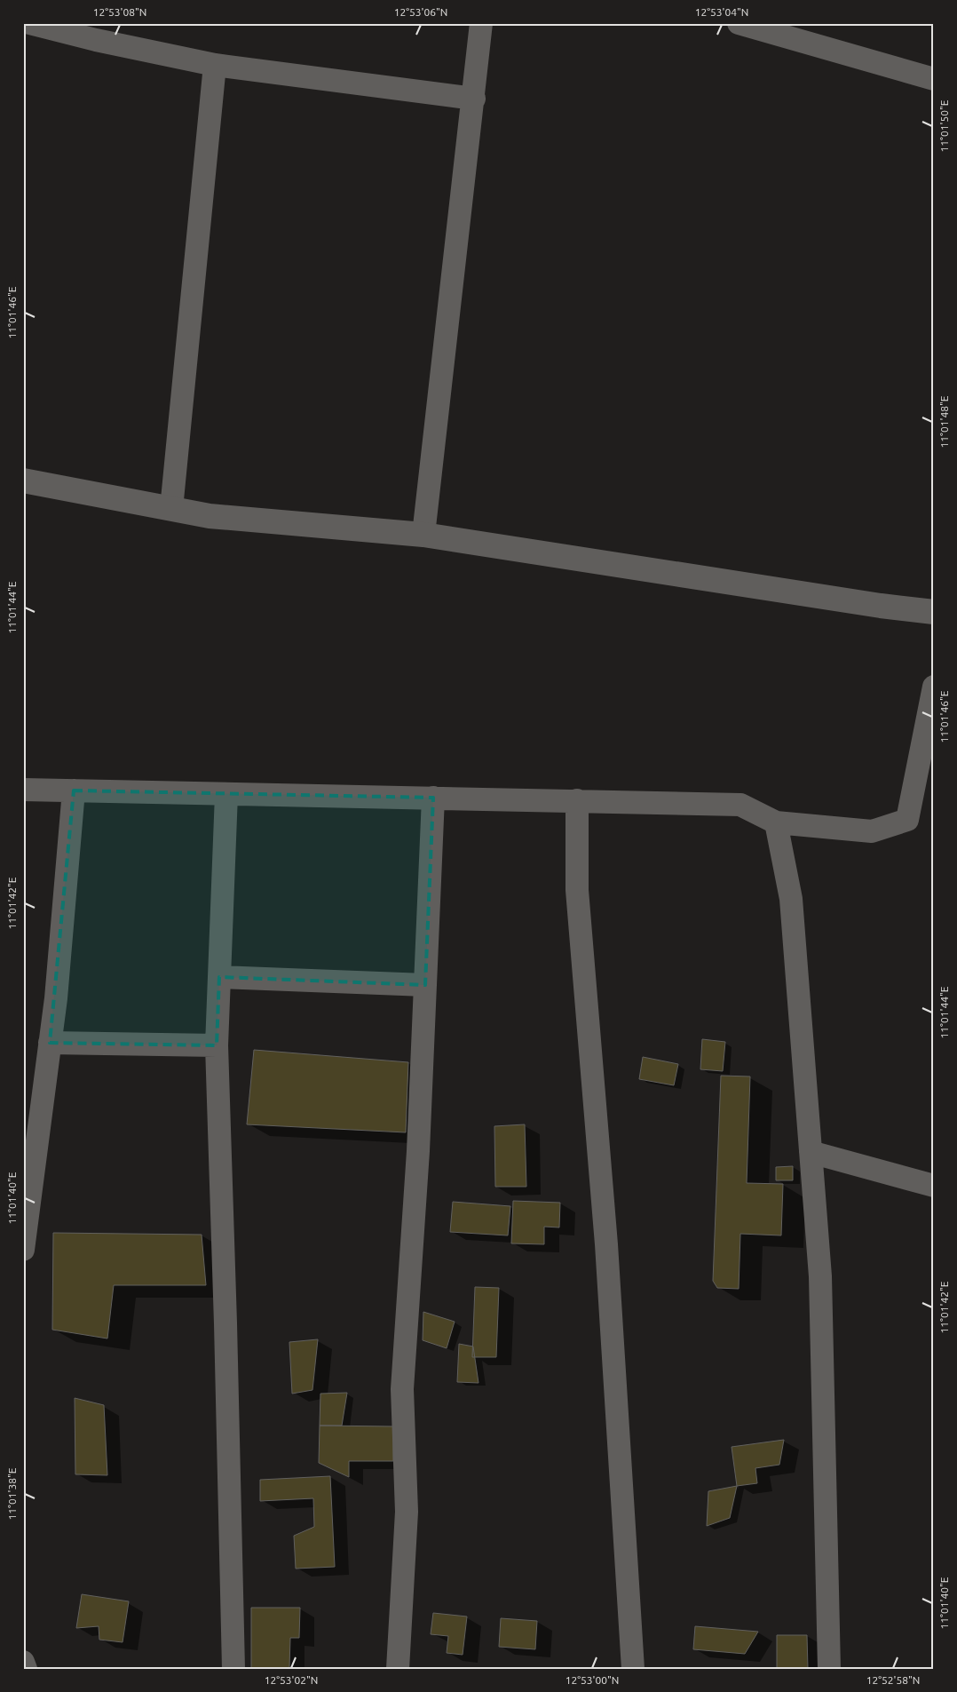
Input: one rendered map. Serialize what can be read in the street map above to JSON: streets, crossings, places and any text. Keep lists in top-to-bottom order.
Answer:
{
  "coordinates": [
    "12°53'08\"N",
    "12°53'06\"N",
    "12°53'04\"N",
    "11°01'50\"E",
    "11°01'46\"E",
    "11°01'48\"E",
    "11°01'44\"E",
    "11°01'42\"E",
    "11°01'40\"E",
    "11°01'38\"E",
    "12°53'02\"N",
    "12°53'00\"N",
    "12°52'58\"N"
  ]
}
